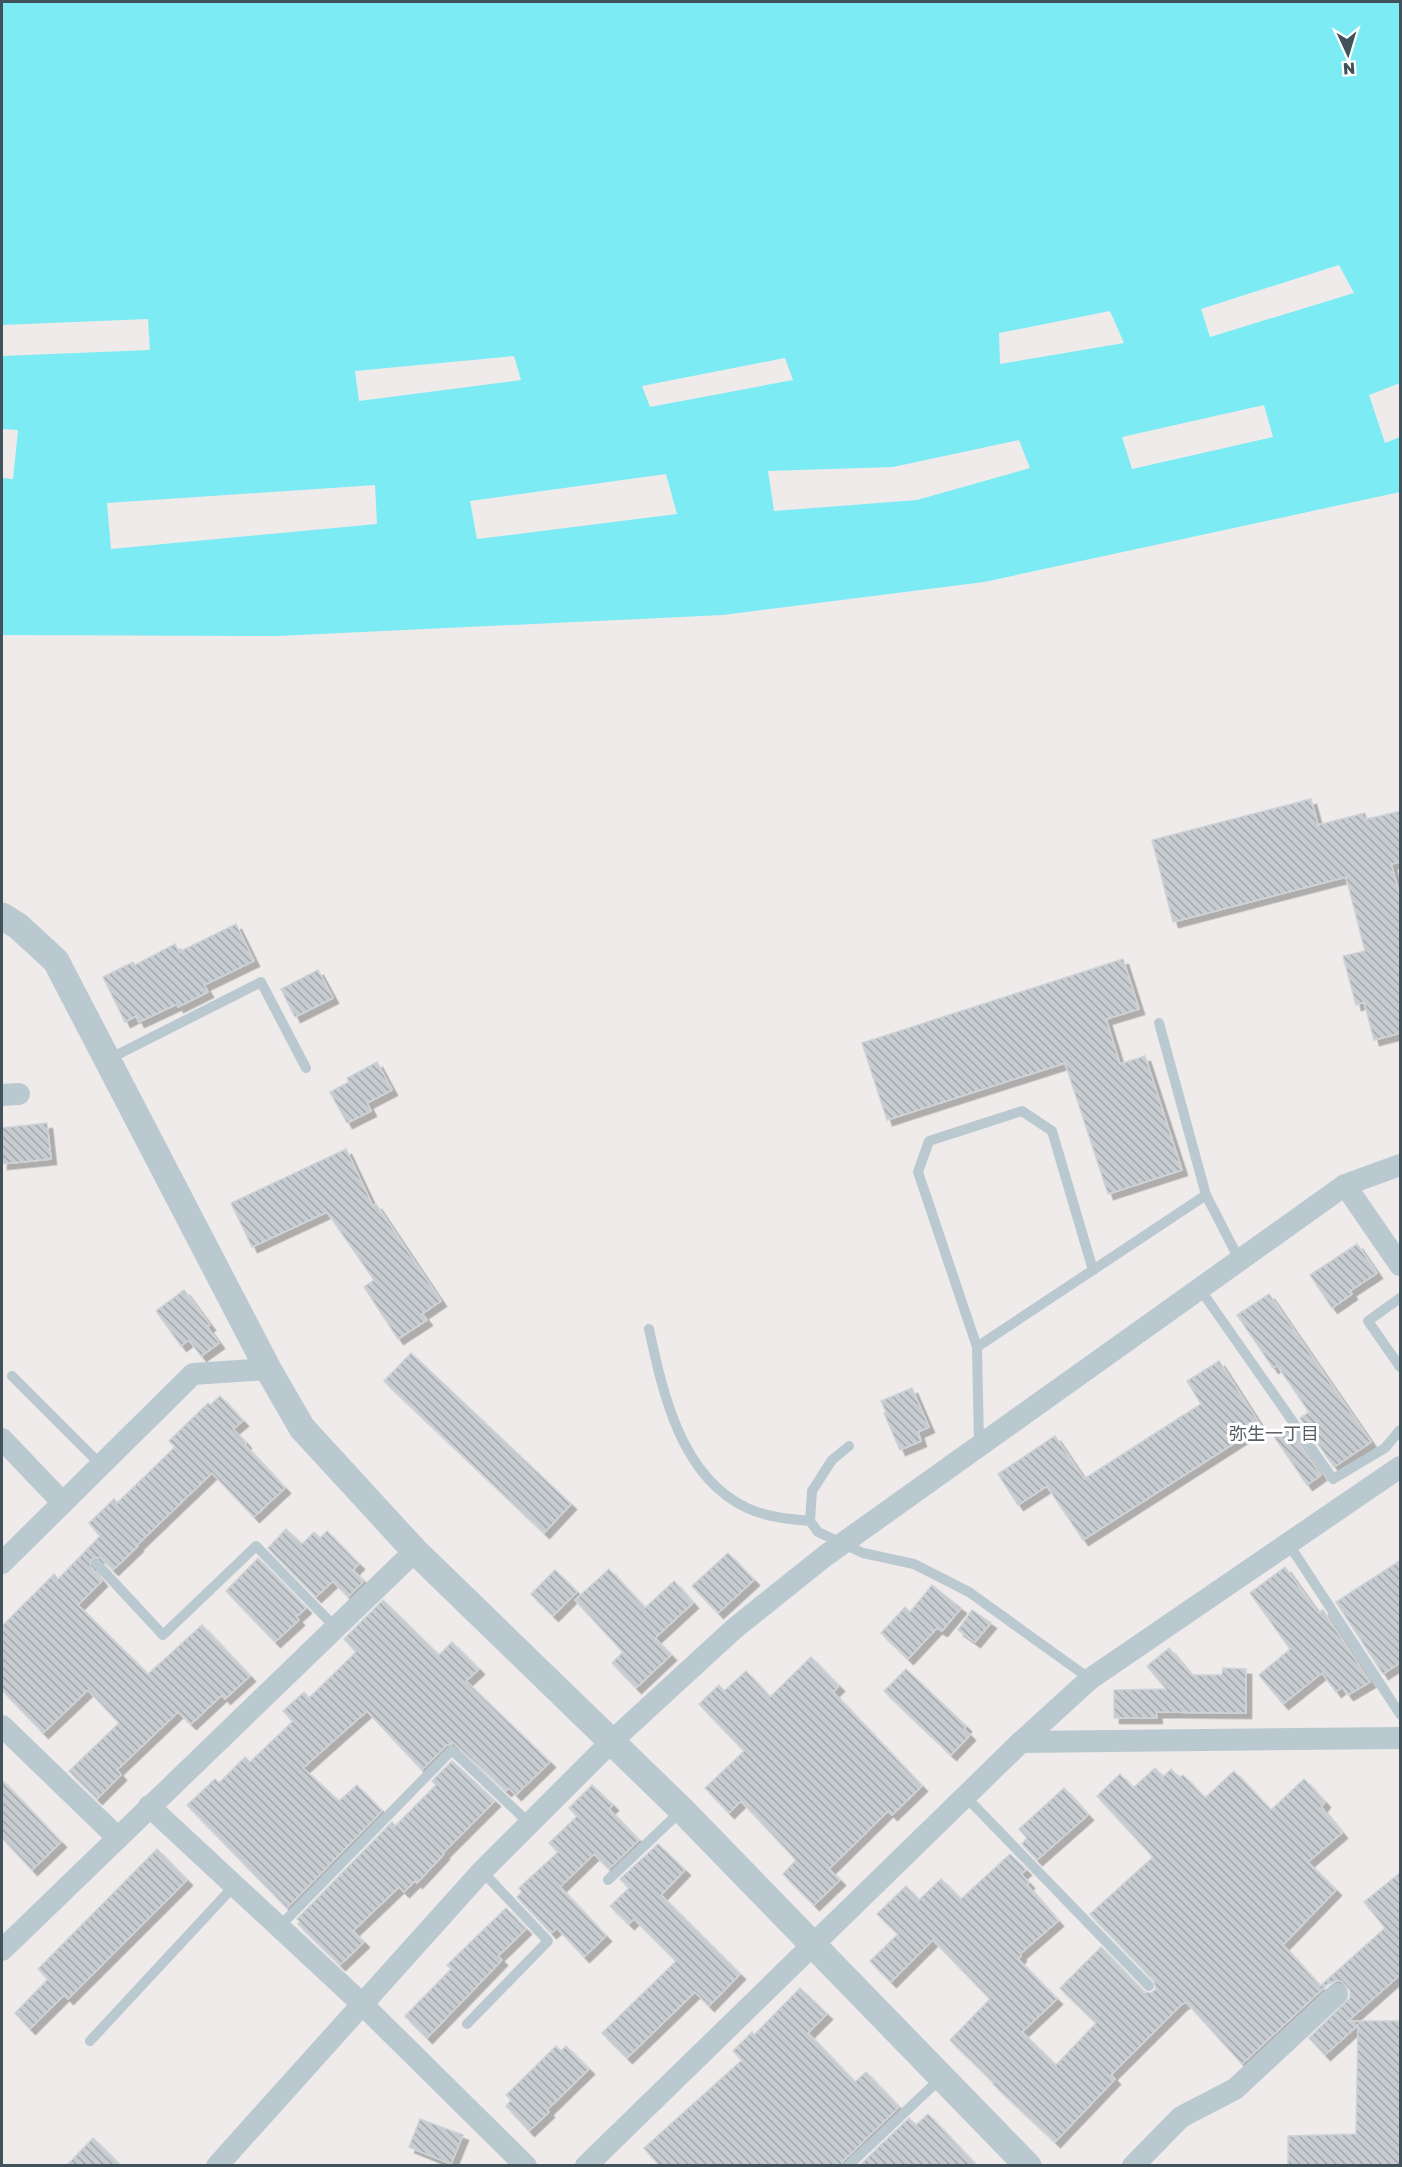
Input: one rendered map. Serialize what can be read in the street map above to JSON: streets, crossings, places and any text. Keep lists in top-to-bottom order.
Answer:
{
  "districts": ["弥生一丁目"],
  "north": "bottom"
}
